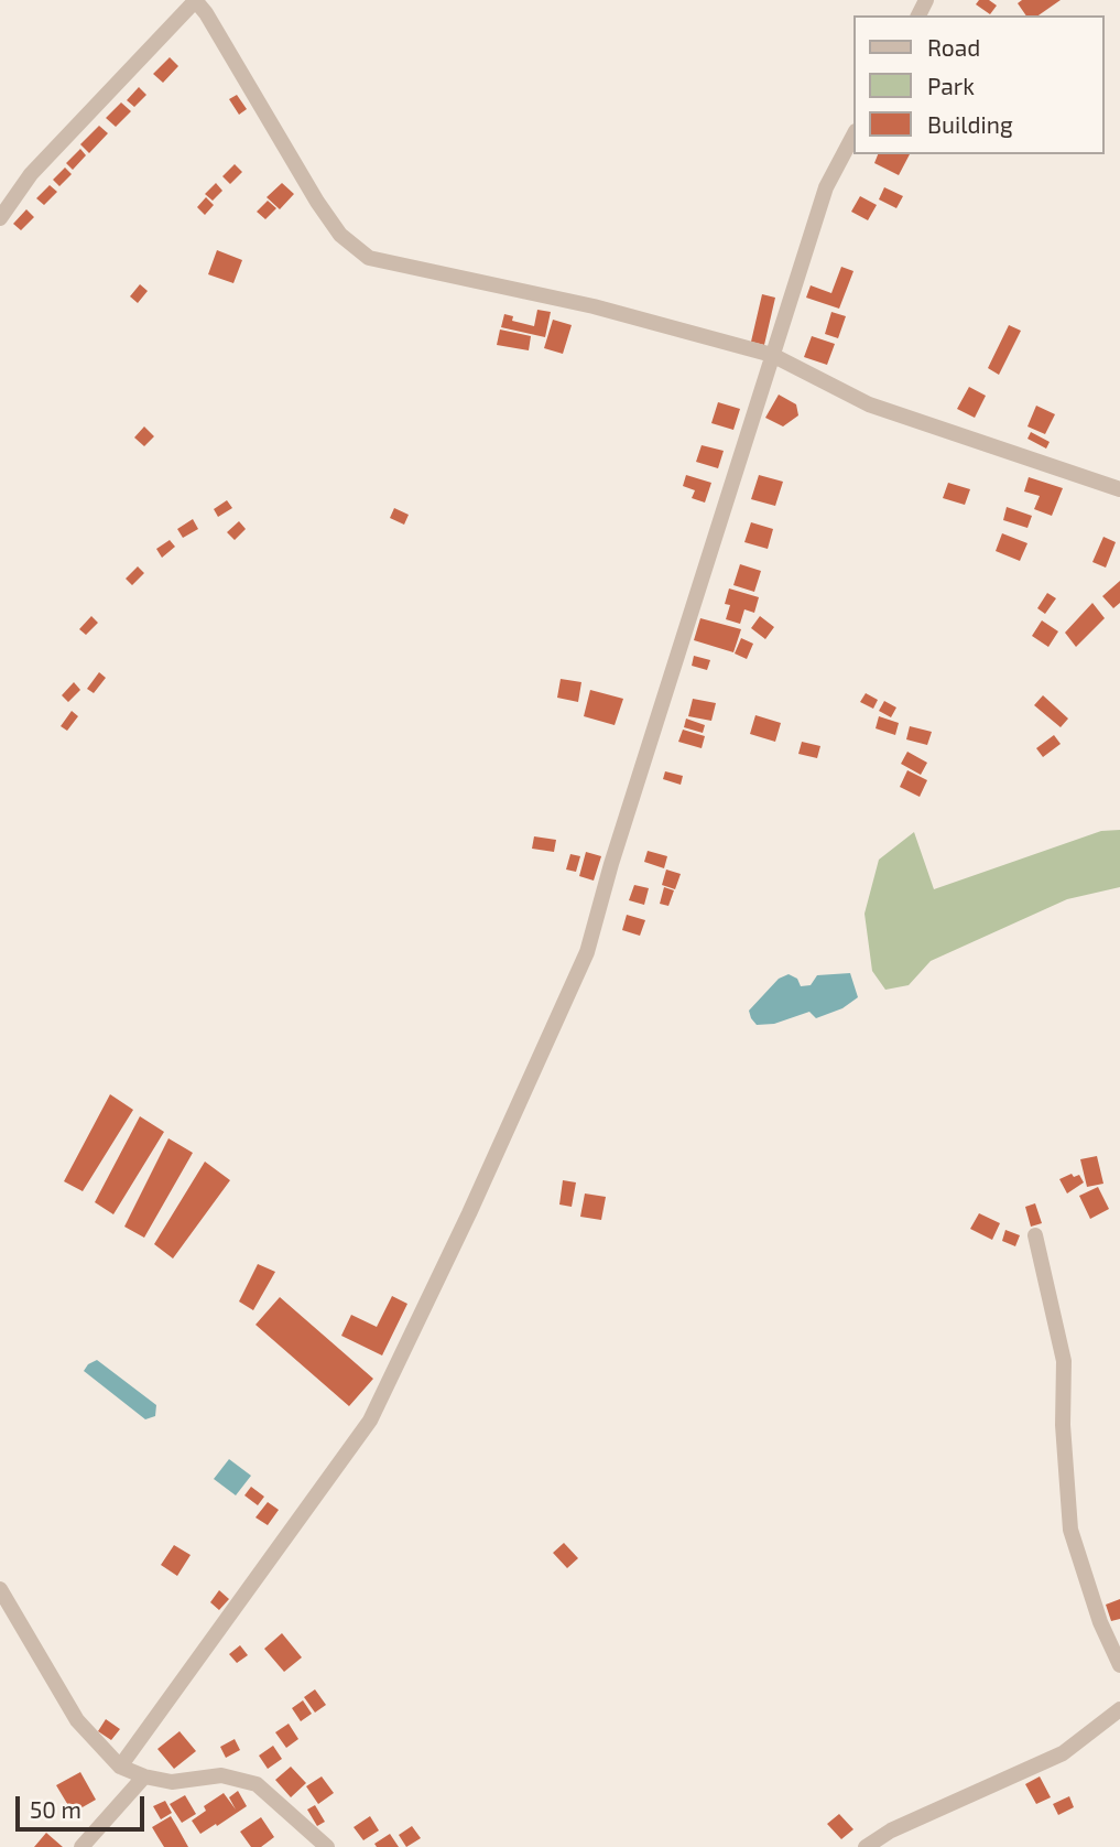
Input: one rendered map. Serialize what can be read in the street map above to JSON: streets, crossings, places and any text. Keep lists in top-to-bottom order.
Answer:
{
  "legend": ["Road", "Park", "Building"],
  "scale_bar": "50 m"
}
